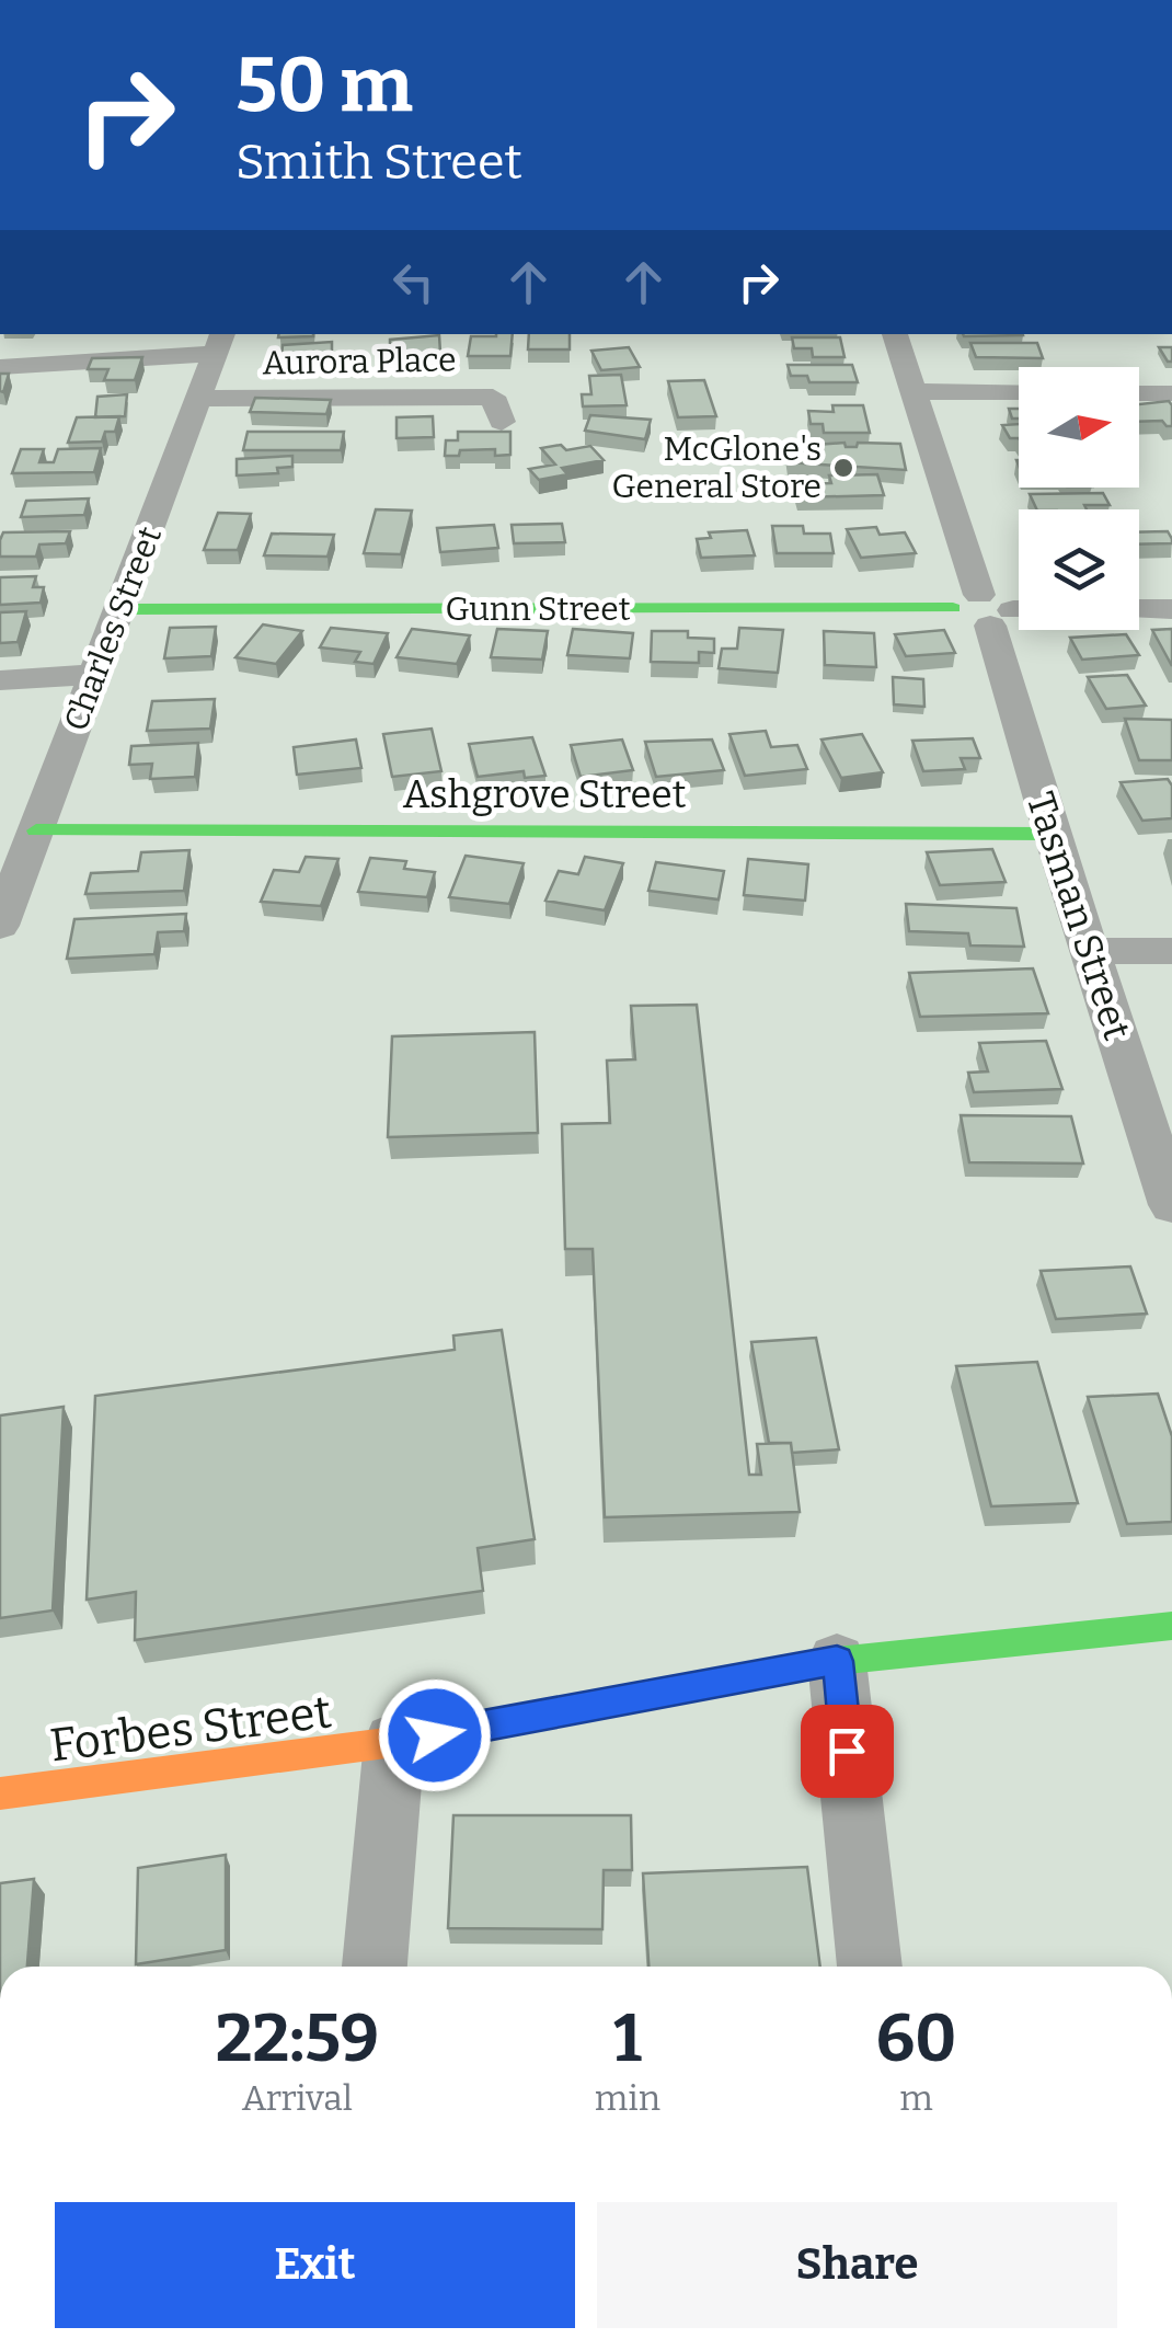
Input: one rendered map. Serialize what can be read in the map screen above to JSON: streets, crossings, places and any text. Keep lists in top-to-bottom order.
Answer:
{
  "streets": {
    "street": [
      "Aurora Place",
      "Gunn Street",
      "Charles Street",
      "Ashgrove Street",
      "Tasman Street",
      "Forbes Street"
    ]
  },
  "crossings": [
    ["Aurora Place", "Charles Street"],
    ["Gunn Street", "Charles Street"],
    ["Gunn Street", "Tasman Street"],
    ["Charles Street", "Ashgrove Street"],
    ["Ashgrove Street", "Tasman Street"]
  ],
  "places": ["McGlone's General Store"],
  "north": "right",
  "page": {
    "turn": ["50 m", "Smith Street"],
    "eta": [
      "22:59",
      "Arrival",
      "1",
      "min",
      "60",
      "m"
    ],
    "buttons": ["Exit", "Share"]
  }
}
